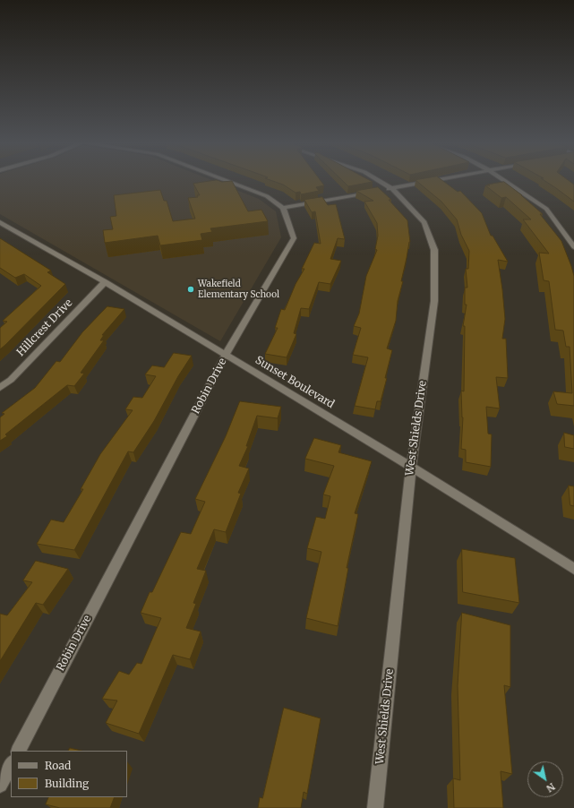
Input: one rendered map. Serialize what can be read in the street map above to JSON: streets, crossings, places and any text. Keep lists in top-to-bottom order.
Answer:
{
  "streets": {
    "street": [
      "Hillcrest Drive",
      "Sunset Boulevard",
      "Robin Drive",
      "West Shields Drive"
    ]
  },
  "crossings": [
    ["Hillcrest Drive", "Sunset Boulevard"],
    ["Sunset Boulevard", "Robin Drive"],
    ["Sunset Boulevard", "West Shields Drive"]
  ],
  "places": ["Wakefield Elementary School"],
  "legend": ["Road", "Building"],
  "north": "bottom right"
}
